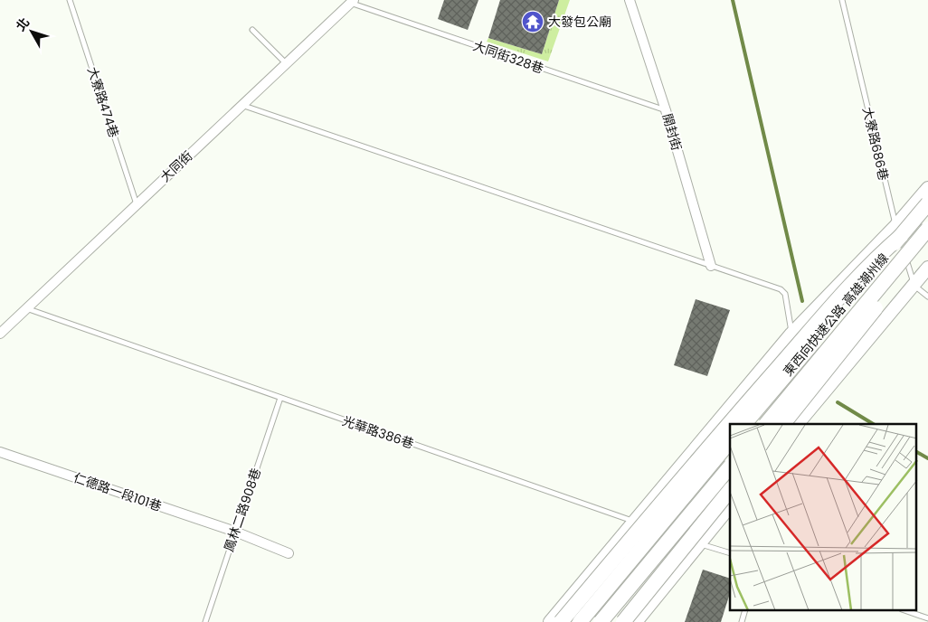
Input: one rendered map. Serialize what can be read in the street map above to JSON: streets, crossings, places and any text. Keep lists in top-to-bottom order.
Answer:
{
  "streets": {
    "highway": ["東西向快速公路 高雄潮州線"],
    "street": ["開封街", "大同街", "仁德路一段101巷"],
    "lane": [
      "大同街328巷",
      "大寮路474巷",
      "大寮路686巷",
      "光華路386巷",
      "鳳林二路908巷"
    ]
  },
  "crossings": [
    ["大同街328巷", "開封街"],
    ["大同街328巷", "大同街"],
    ["大寮路474巷", "大同街"],
    ["大寮路686巷", "東西向快速公路 高雄潮州線"],
    ["大同街", "光華路386巷"],
    ["光華路386巷", "鳳林二路908巷"],
    ["仁德路一段101巷", "鳳林二路908巷"]
  ],
  "places": {
    "temple": ["大發包公廟"]
  },
  "north": "top left"
}
